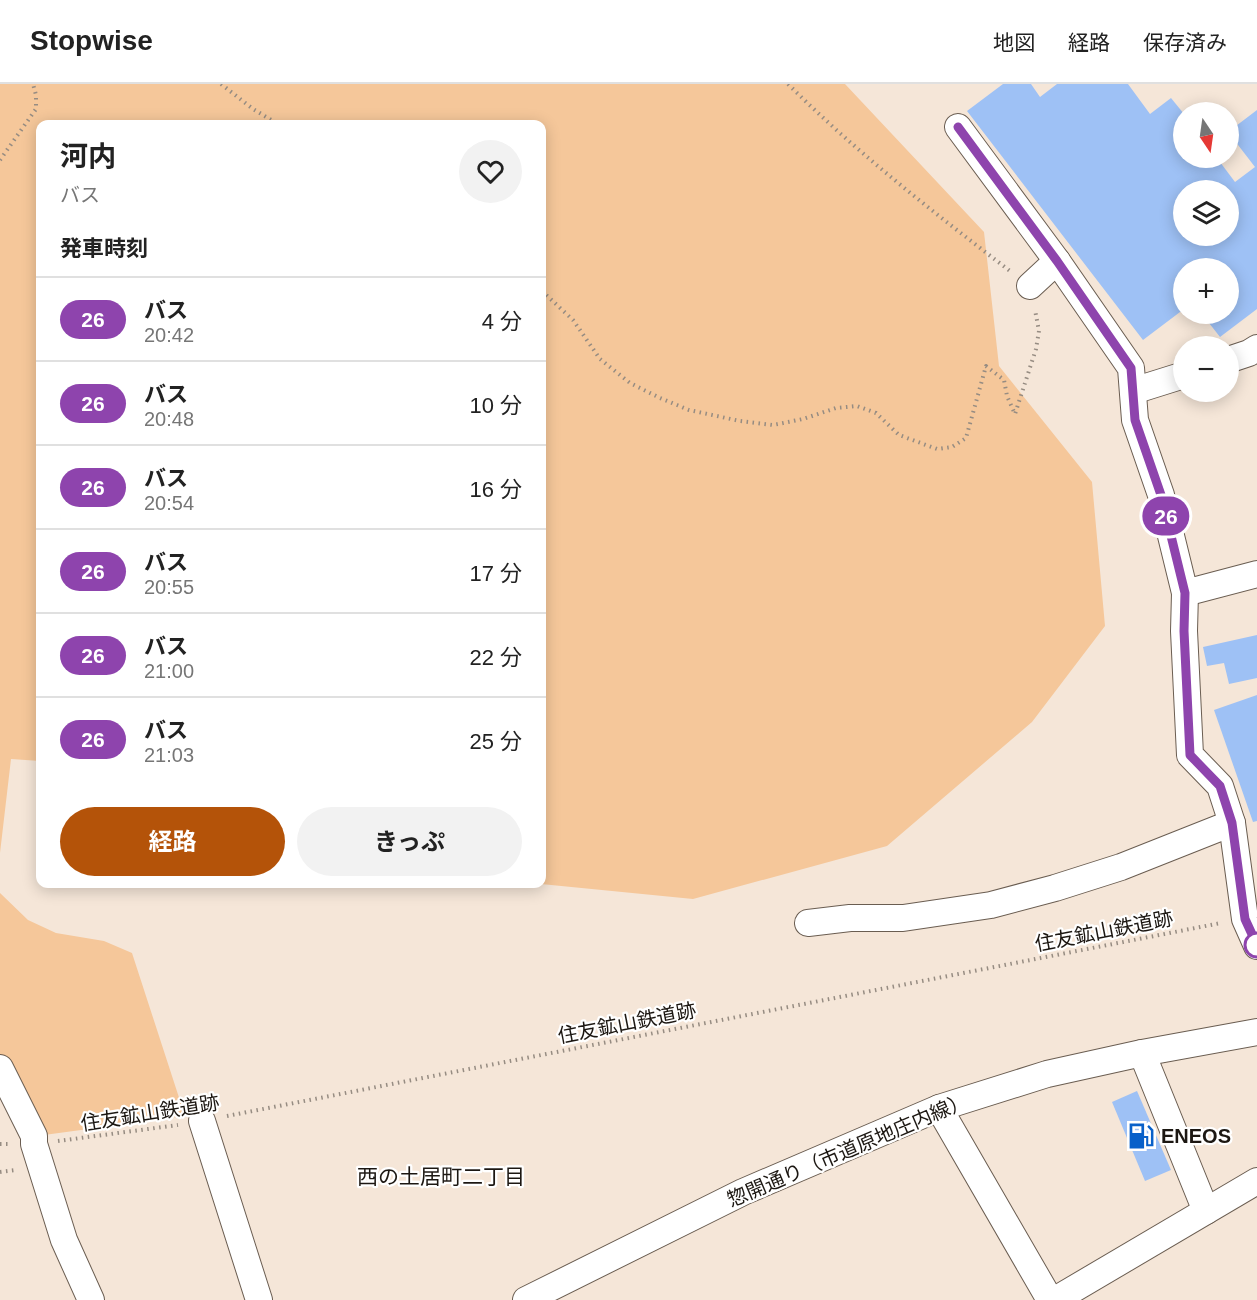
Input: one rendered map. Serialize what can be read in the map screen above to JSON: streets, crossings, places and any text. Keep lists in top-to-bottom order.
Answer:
{
  "streets": {
    "street": ["惣開通り（市道原地庄内線）"],
    "path": ["住友鉱山鉄道跡"]
  },
  "districts": ["西の土居町二丁目"],
  "places": {
    "fuel station": ["ENEOS"]
  },
  "lines": ["bus line 26"],
  "north": "bottom",
  "page": {
    "header": "Stopwise",
    "nav": ["地図", "経路", "保存済み"],
    "on_map": "26",
    "map_buttons": ["+", "−"],
    "heading": [
      ["河内", "バス"],
      "発車時刻"
    ],
    "list": [
      {
        "mark": "26",
        "name": "バス",
        "note": "20:42",
        "value": "4 分"
      },
      {
        "mark": "26",
        "name": "バス",
        "note": "20:48",
        "value": "10 分"
      },
      {
        "mark": "26",
        "name": "バス",
        "note": "20:54",
        "value": "16 分"
      },
      {
        "mark": "26",
        "name": "バス",
        "note": "20:55",
        "value": "17 分"
      },
      {
        "mark": "26",
        "name": "バス",
        "note": "21:00",
        "value": "22 分"
      },
      {
        "mark": "26",
        "name": "バス",
        "note": "21:03",
        "value": "25 分"
      }
    ],
    "buttons": ["経路", "きっぷ"]
  }
}
